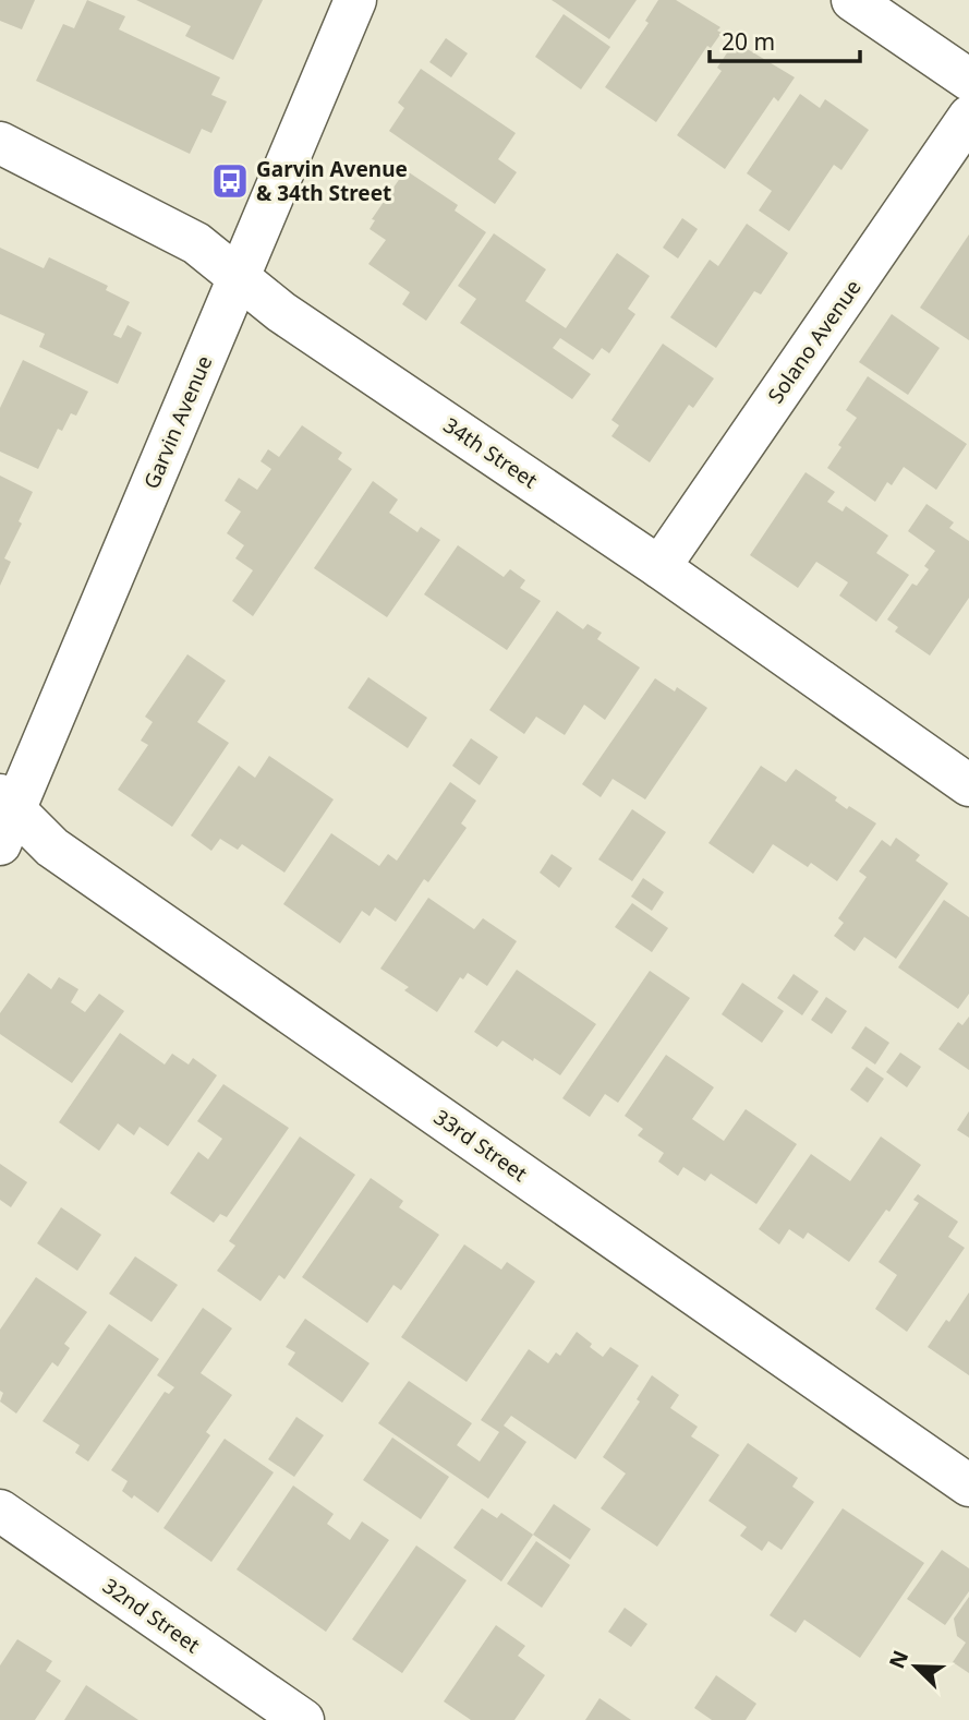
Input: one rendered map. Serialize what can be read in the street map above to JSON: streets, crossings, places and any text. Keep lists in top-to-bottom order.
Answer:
{
  "streets": {
    "street": [
      "Solano Avenue",
      "Garvin Avenue",
      "34th Street",
      "33rd Street",
      "32nd Street"
    ]
  },
  "crossings": [
    ["Solano Avenue", "34th Street"],
    ["Garvin Avenue", "34th Street"],
    ["Garvin Avenue", "33rd Street"]
  ],
  "places": {
    "bus stop": ["Garvin Avenue & 34th Street"]
  },
  "scale_bar": "20 m",
  "north": "top left"
}
